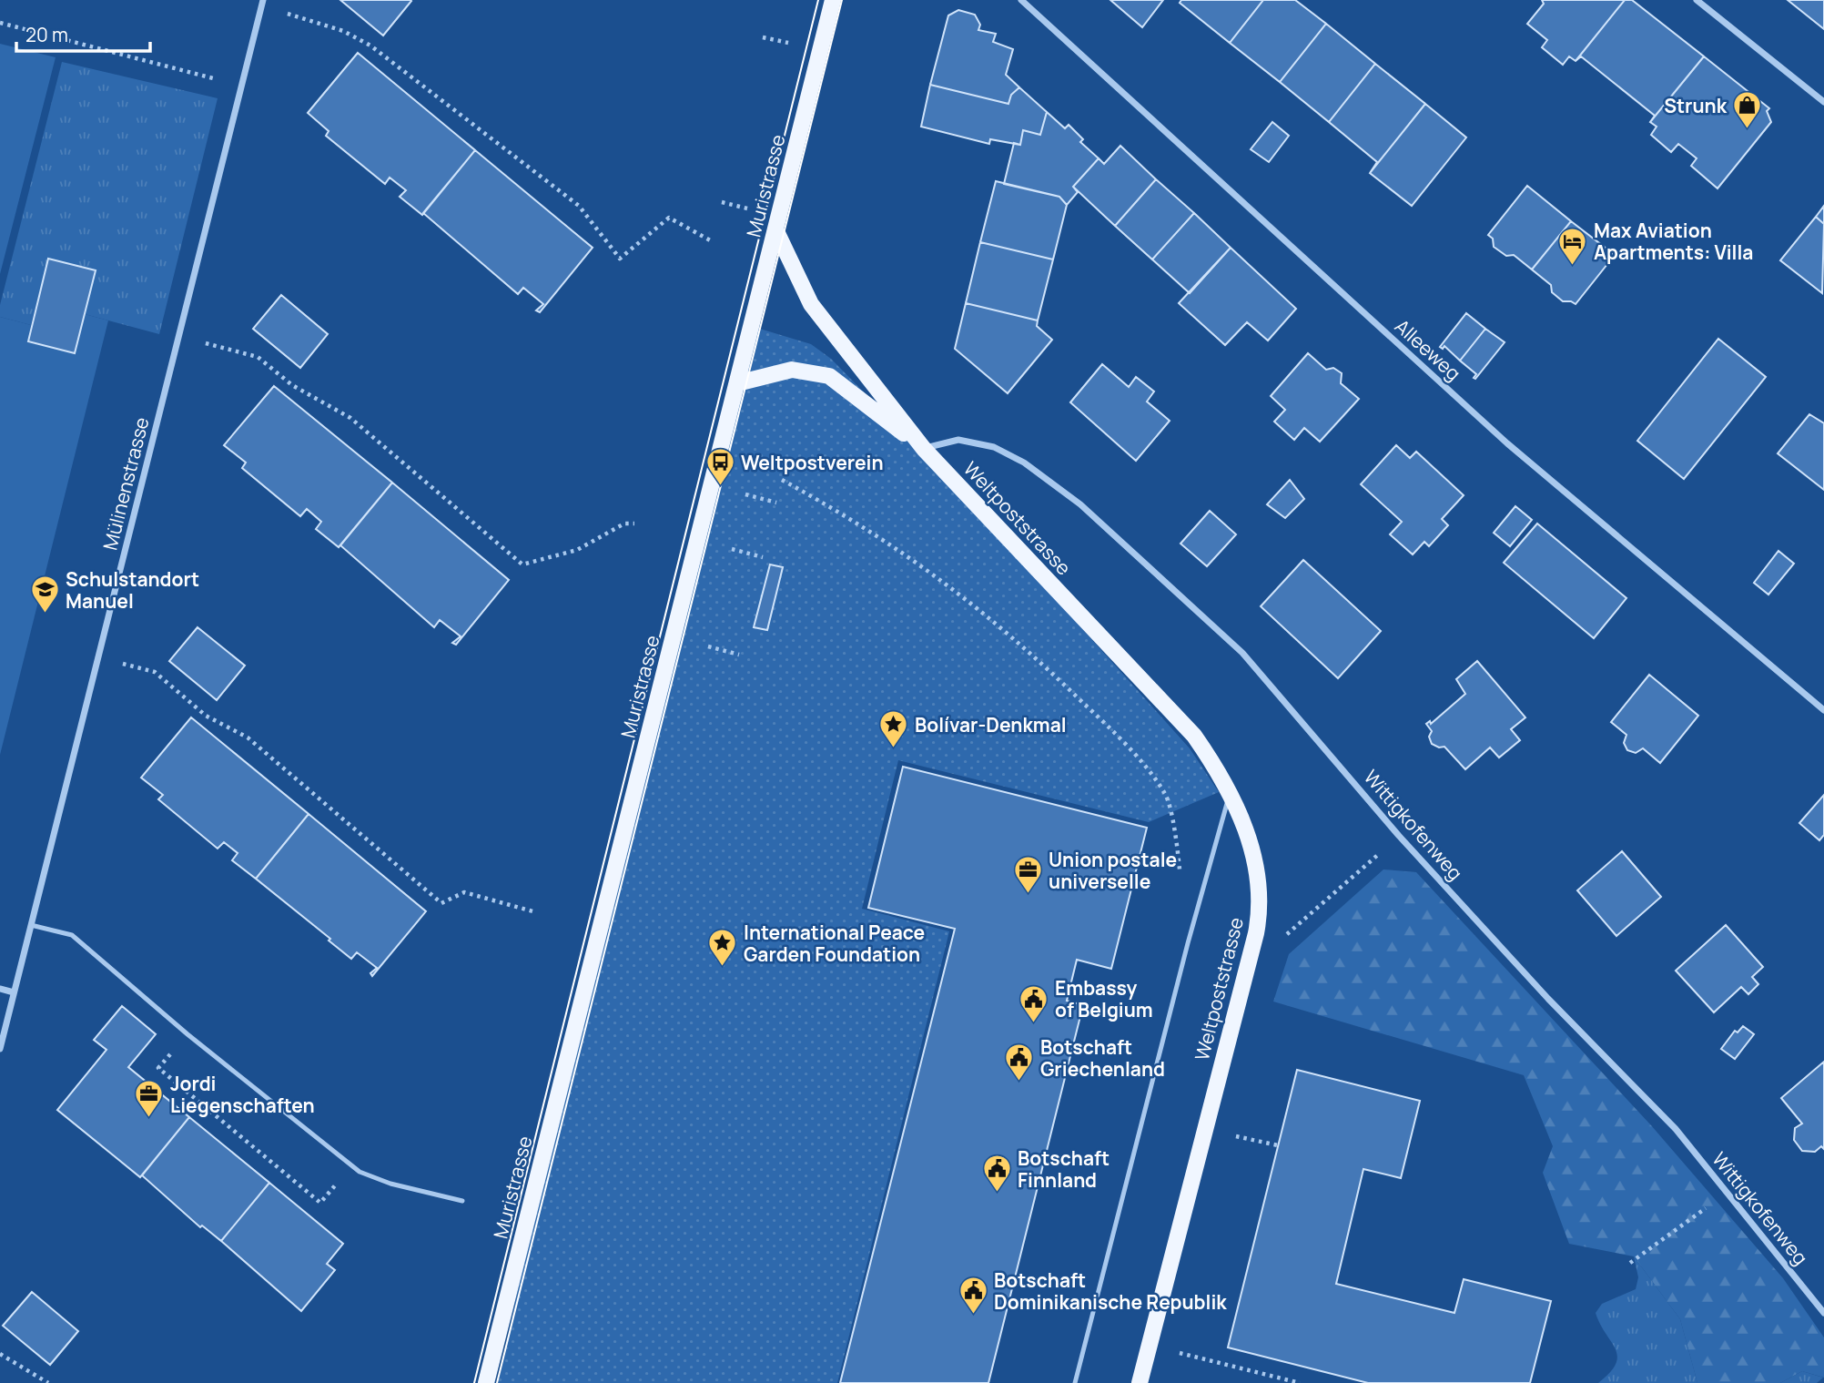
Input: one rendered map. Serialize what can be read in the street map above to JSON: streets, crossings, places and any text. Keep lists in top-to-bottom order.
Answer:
{
  "streets": {
    "main road": ["Muristrasse", "Weltpoststrasse"],
    "street": ["Alleeweg", "Mülinenstrasse", "Wittigkofenweg"]
  },
  "crossings": [
    ["Muristrasse", "Weltpoststrasse"],
    ["Weltpoststrasse", "Wittigkofenweg"]
  ],
  "places": {
    "shop": ["Strunk"],
    "hotel": ["Max Aviation Apartments: Villa"],
    "bus stop": ["Weltpostverein"],
    "school or university": ["Schulstandort Manuel"],
    "place": ["Bolívar-Denkmal", "International Peace Garden Foundation"],
    "office": ["Union postale universelle", "Jordi Liegenschaften"],
    "public building": [
      "Embassy of Belgium",
      "Botschaft Griechenland",
      "Botschaft Finnland",
      "Botschaft Dominikanische Republik"
    ]
  },
  "scale_bar": "20 m"
}
